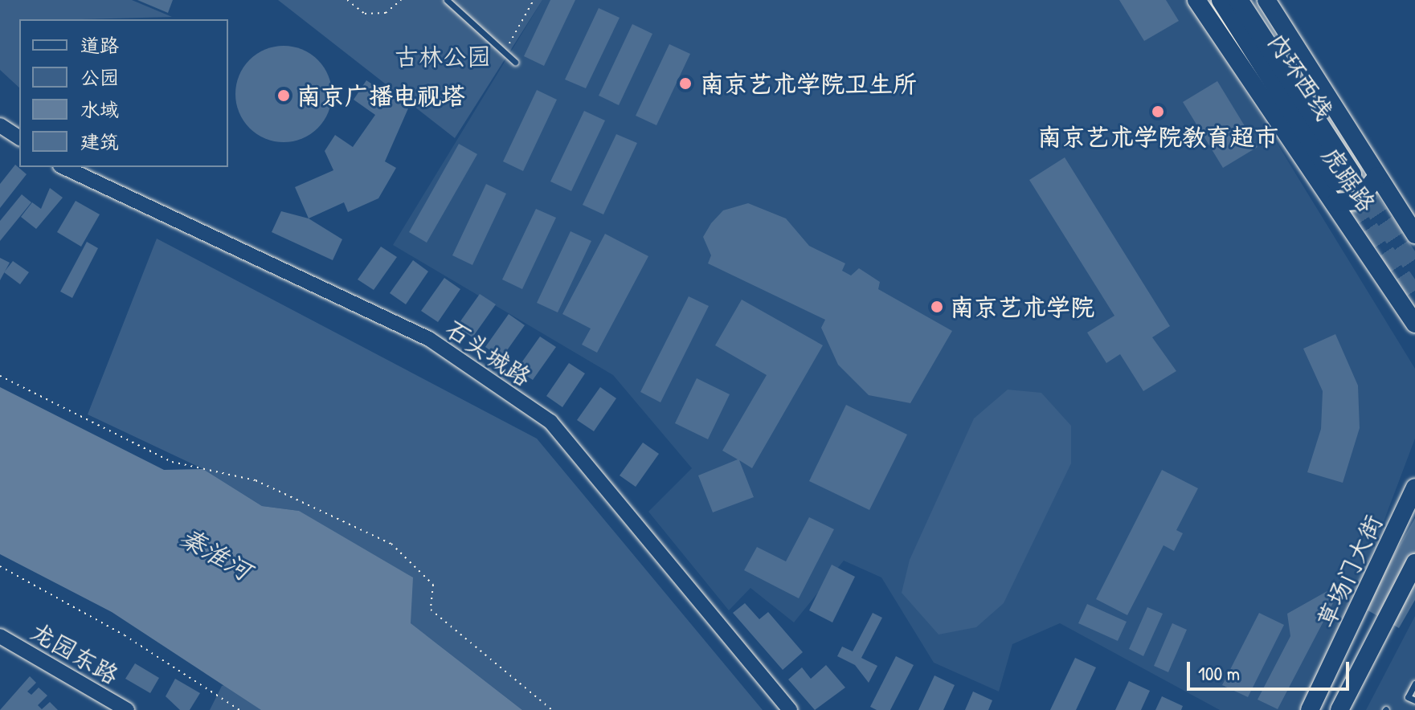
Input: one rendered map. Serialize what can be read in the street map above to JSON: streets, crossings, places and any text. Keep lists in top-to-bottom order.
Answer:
{
  "streets": {
    "highway": ["内环西线"],
    "main road": ["虎踞路", "草场门大街"],
    "street": ["石头城路", "龙园东路"]
  },
  "water": ["秦淮河"],
  "parks": ["古林公园"],
  "places": [
    "南京艺术学院卫生所",
    "南京广播电视塔",
    "南京艺术学院教育超市",
    "南京艺术学院"
  ],
  "legend": [
    "道路",
    "公园",
    "水域",
    "建筑"
  ],
  "scale_bar": "100 m"
}
